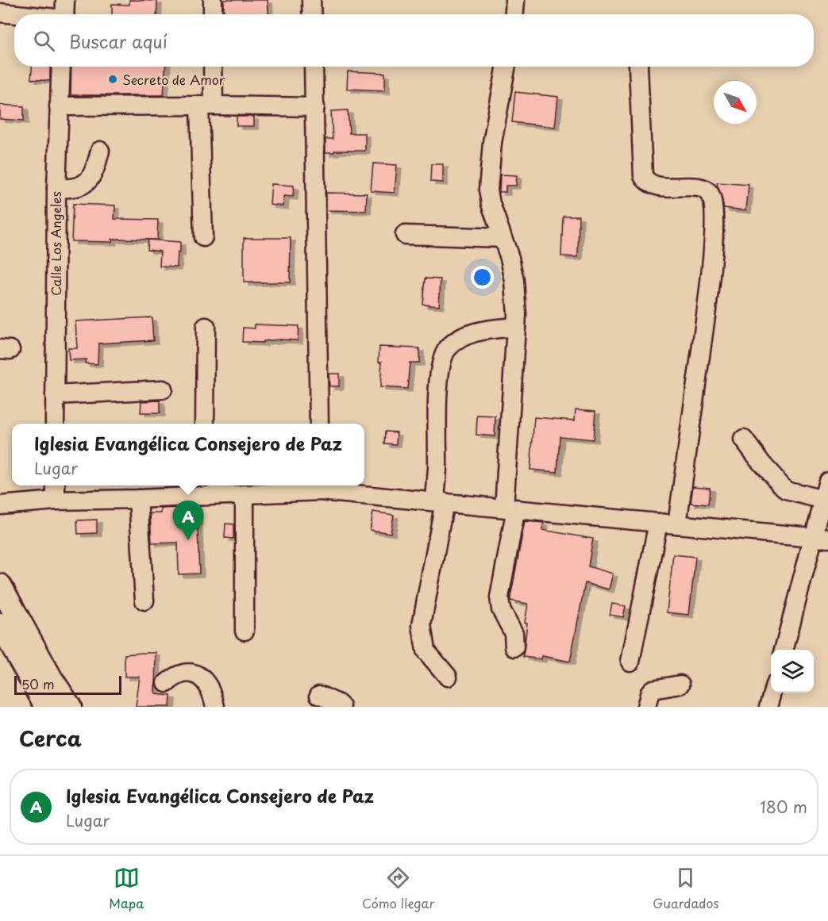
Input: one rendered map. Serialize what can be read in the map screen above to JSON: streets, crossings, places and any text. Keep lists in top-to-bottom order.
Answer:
{
  "streets": {
    "street": ["Calle Los Angeles"]
  },
  "places": ["Secreto de Amor"],
  "scale_bar": "50 m",
  "north": "bottom right",
  "page": {
    "search": "Buscar aquí",
    "popup": ["Iglesia Evangélica Consejero de Paz", "Lugar"],
    "pins": "A",
    "scale": "50 m",
    "heading": "Cerca",
    "list": [
      {
        "mark": "A",
        "name": "Iglesia Evangélica Consejero de Paz",
        "note": "Lugar",
        "value": "180 m"
      }
    ],
    "nav": ["Mapa", "Cómo llegar", "Guardados"]
  }
}
